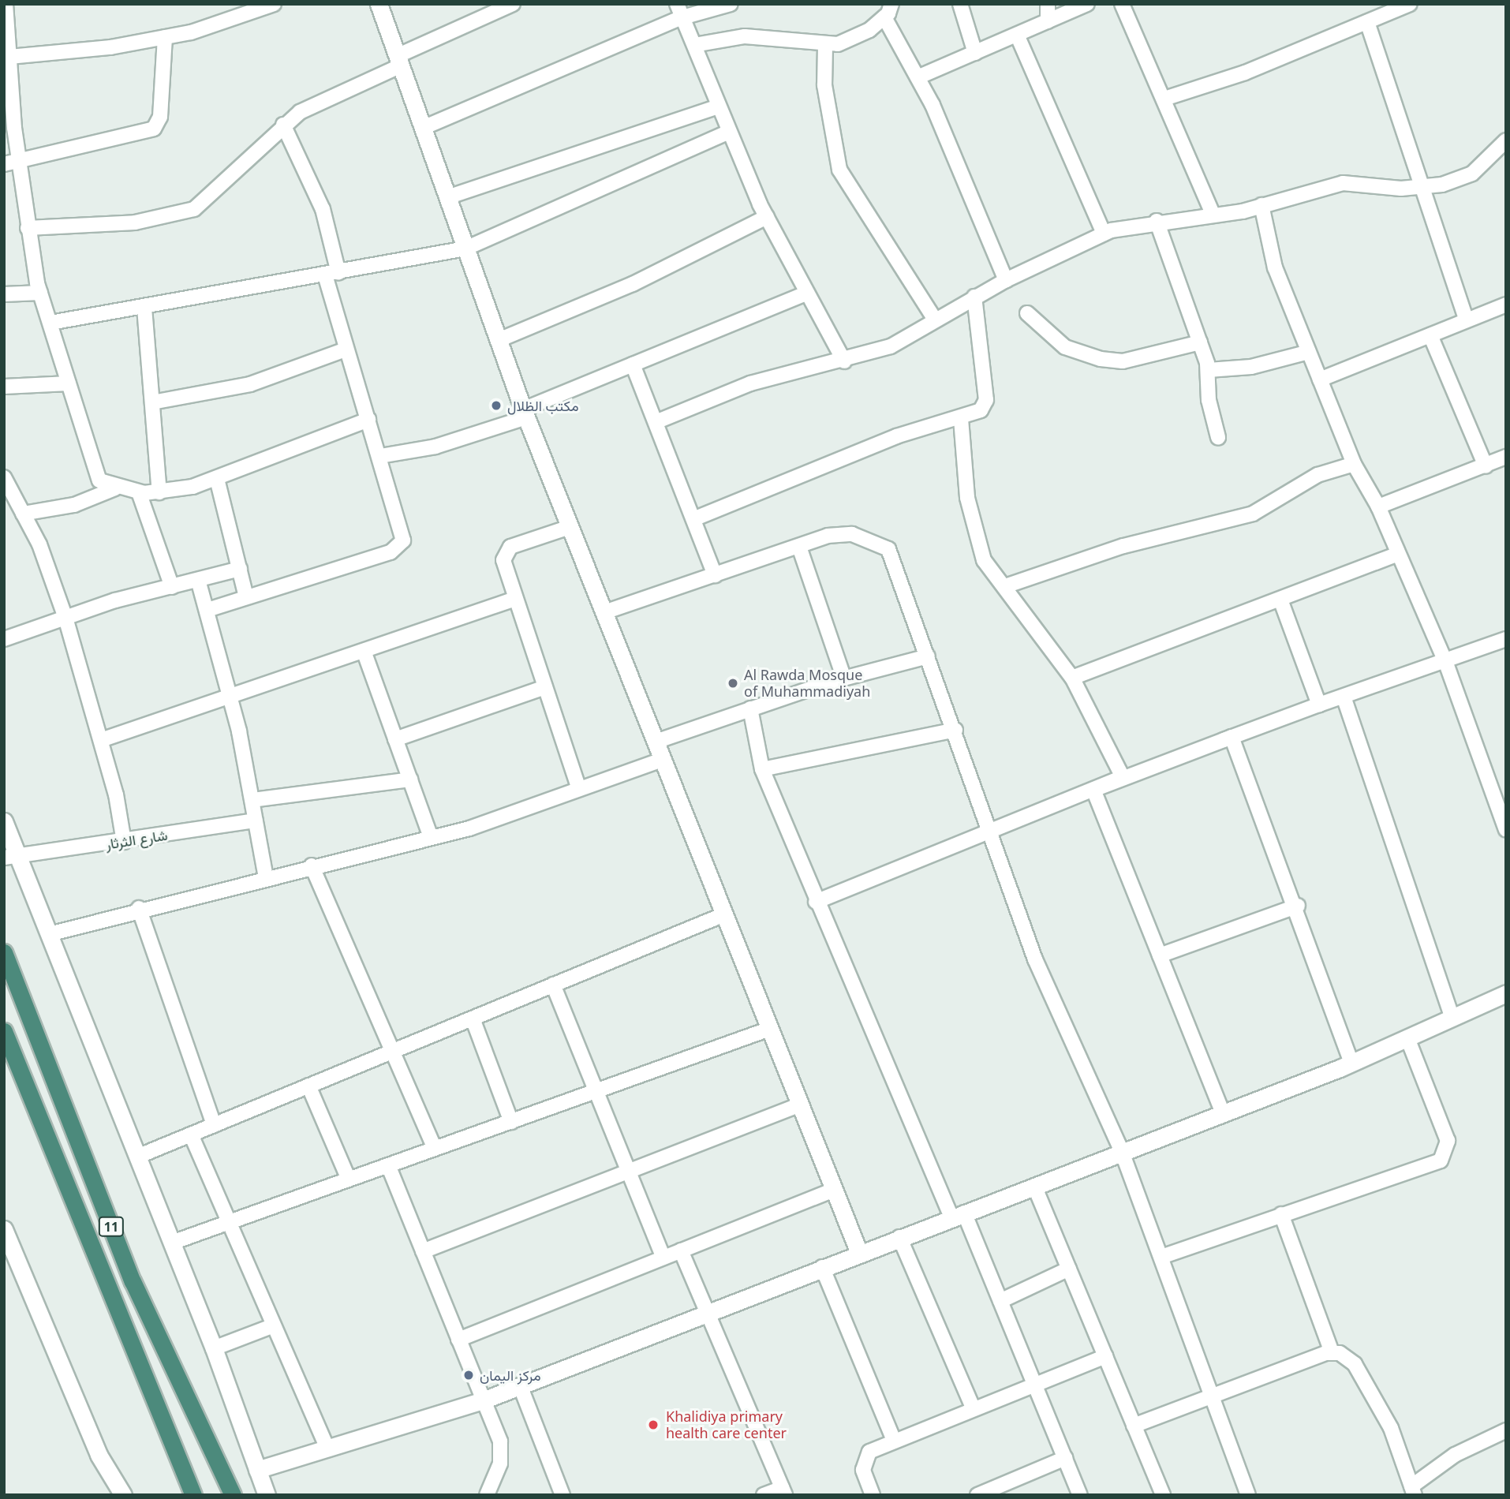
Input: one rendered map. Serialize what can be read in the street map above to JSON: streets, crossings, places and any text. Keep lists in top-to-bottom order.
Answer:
{
  "streets": {
    "highway": ["11"],
    "street": ["شارع الثرثار"]
  },
  "places": [
    "مكتب الظلال",
    "Al Rawda Mosque of Muhammadiyah",
    "مركز اليمان",
    "Khalidiya primary health care center"
  ]
}
